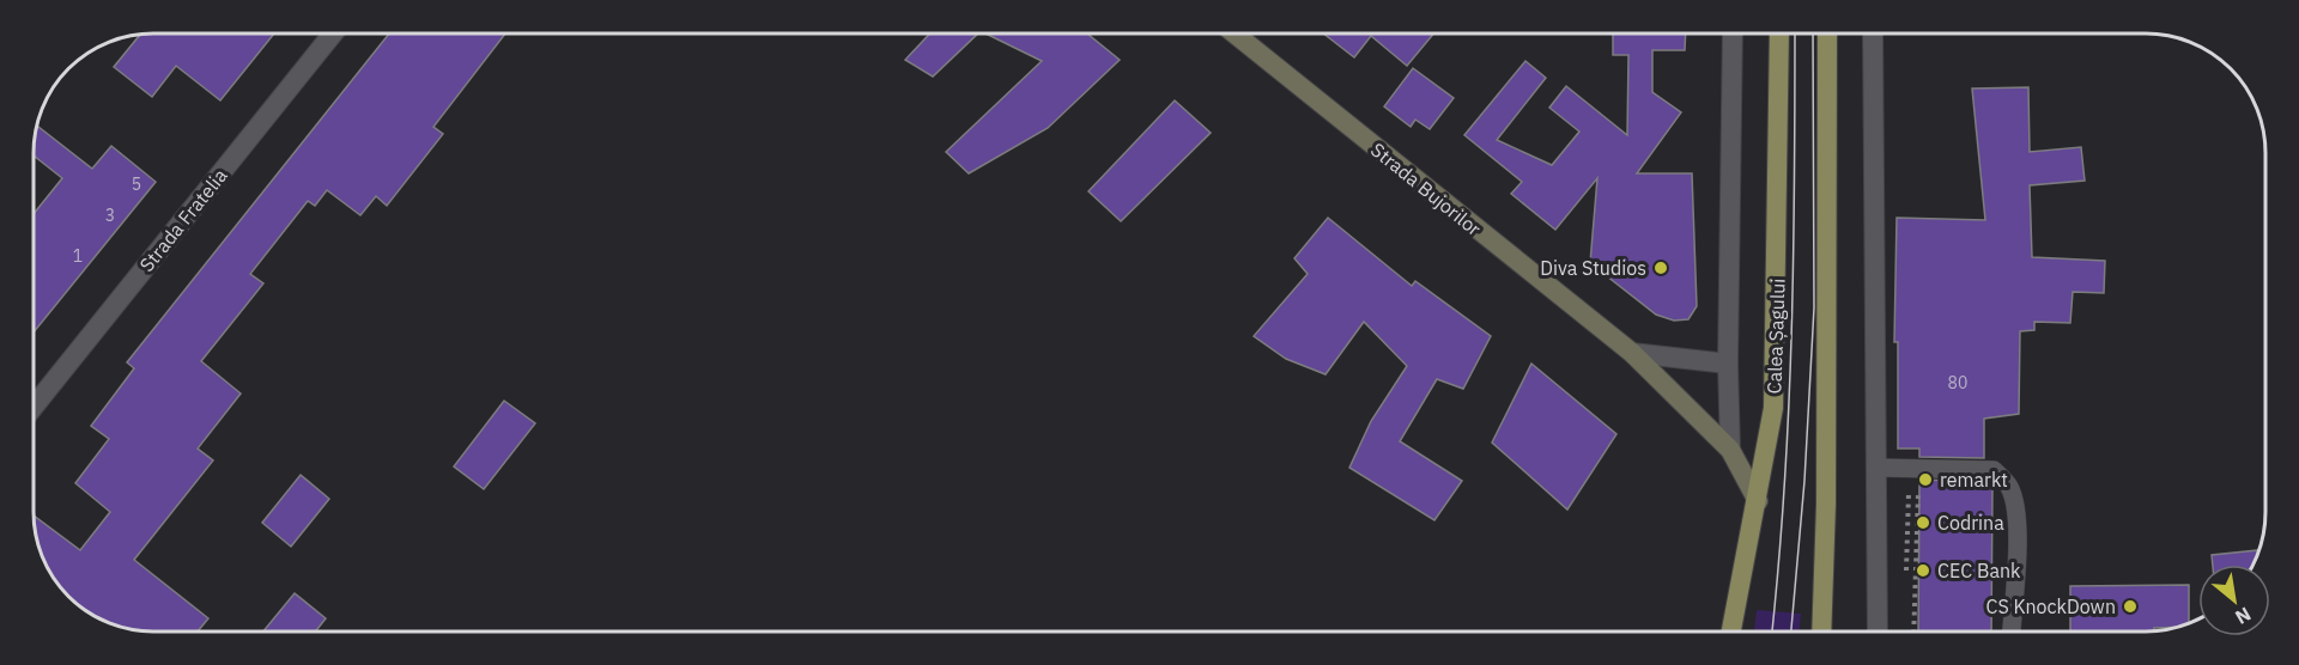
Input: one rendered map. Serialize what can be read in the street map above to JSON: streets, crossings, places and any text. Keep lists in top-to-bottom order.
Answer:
{
  "streets": {
    "main road": ["Strada Bujorilor", "Calea Șagului"],
    "street": ["Strada Fratelia"]
  },
  "crossings": [
    ["Strada Bujorilor", "Calea Șagului"]
  ],
  "places": [
    "Diva Studios",
    "remarkt",
    "Codrina",
    "CEC Bank",
    "CS KnockDown"
  ],
  "house_numbers": [
    "5",
    "3",
    "1",
    "80"
  ],
  "north": "bottom right"
}
